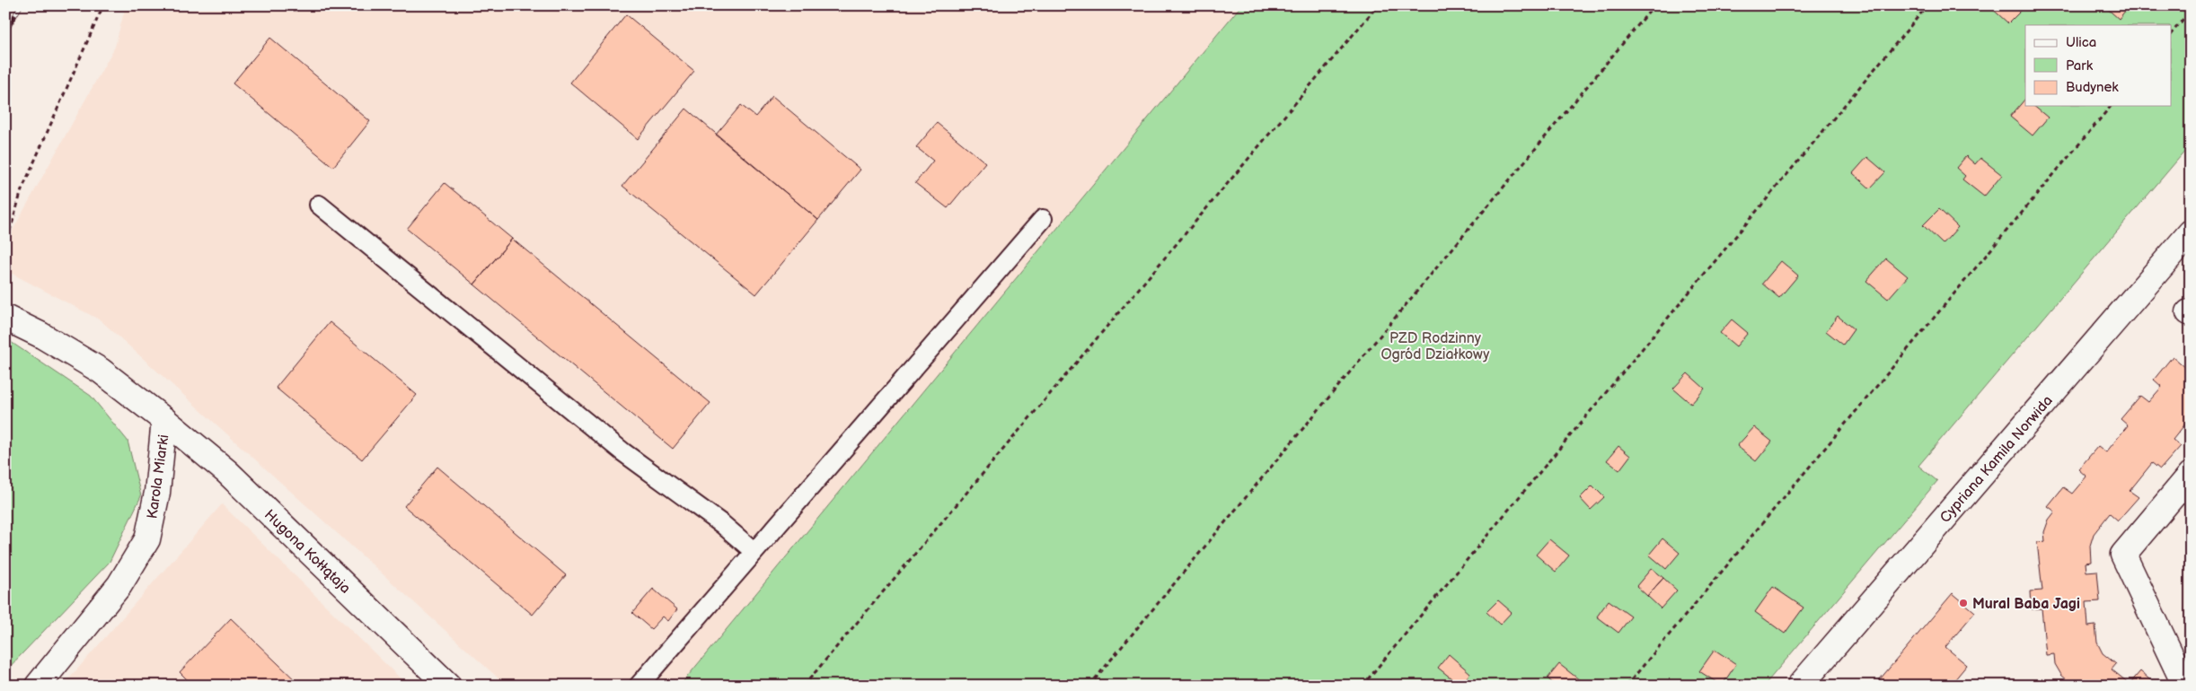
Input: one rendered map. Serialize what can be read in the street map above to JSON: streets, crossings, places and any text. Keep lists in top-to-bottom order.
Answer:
{
  "streets": {
    "street": ["Cypriana Kamila Norwida", "Karola Miarki", "Hugona Kołłątaja"]
  },
  "crossings": [
    ["Karola Miarki", "Hugona Kołłątaja"]
  ],
  "parks": ["PZD Rodzinny Ogród Działkowy"],
  "places": ["Mural Baba Jagi"],
  "legend": ["Ulica", "Park", "Budynek"]
}
